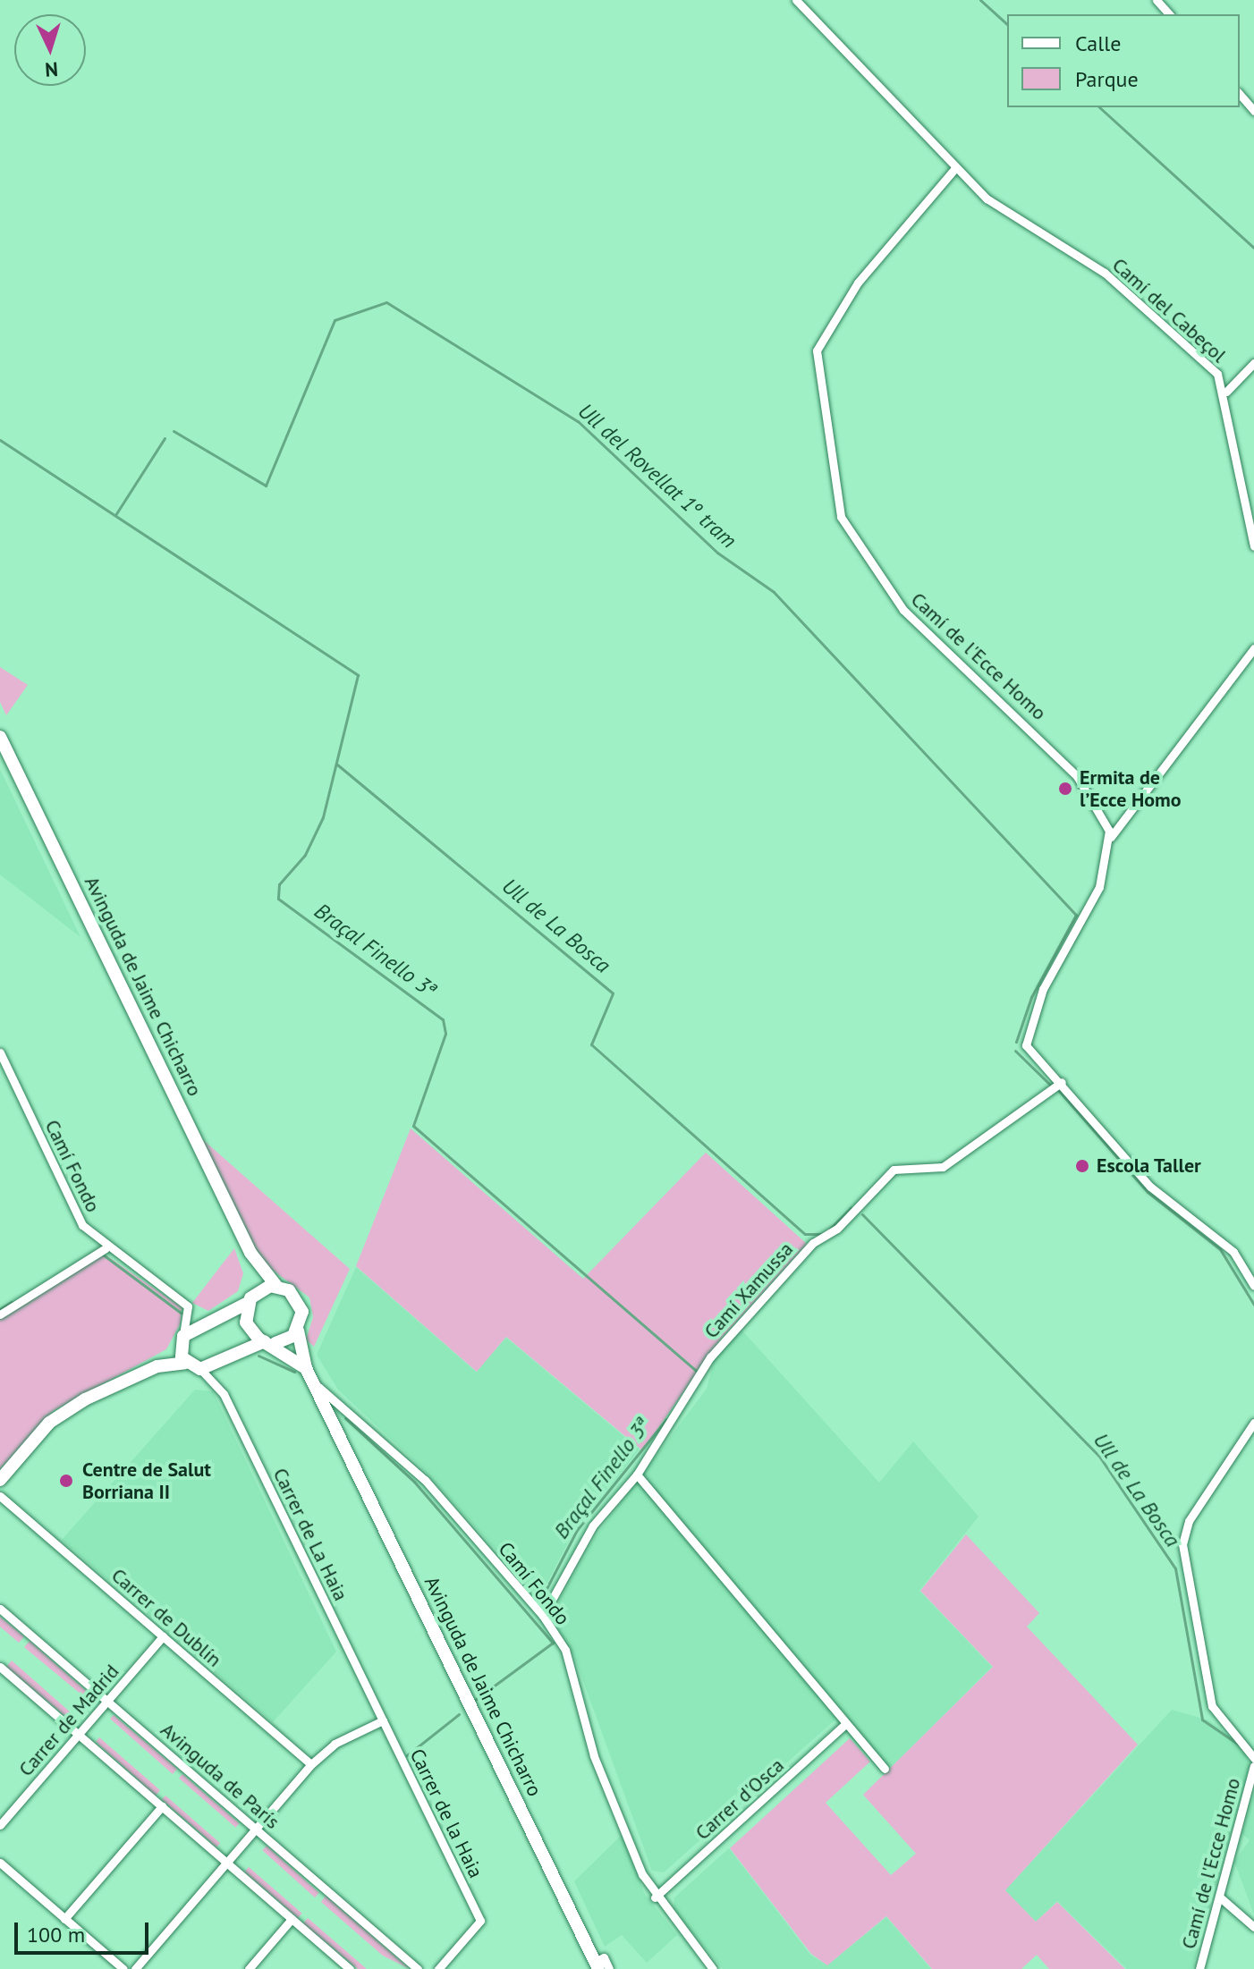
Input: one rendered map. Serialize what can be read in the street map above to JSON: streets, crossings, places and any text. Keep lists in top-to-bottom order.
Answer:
{
  "streets": {
    "street": [
      "Camí del Cabeçol",
      "Camí de l'Ecce Homo",
      "Avinguda de Jaime Chicharro",
      "Camí Fondo",
      "Camí Xamussa",
      "Carrer de La Haia",
      "Carrer de Dublín",
      "Carrer de Madrid",
      "Avinguda de París",
      "Carrer d'Osca",
      "Carrer de la Haia"
    ]
  },
  "crossings": [
    ["Camí del Cabeçol", "Camí de l'Ecce Homo"],
    ["Avinguda de Jaime Chicharro", "Camí Fondo"],
    ["Camí Fondo", "Camí Xamussa"],
    ["Camí Fondo", "Carrer d'Osca"],
    ["Carrer de La Haia", "Carrer de la Haia"],
    ["Carrer de Dublín", "Carrer de Madrid"],
    ["Carrer de Madrid", "Avinguda de París"]
  ],
  "water": ["Ull del Rovellat 1º tram", "Ull de La Bosca", "Braçal Finello 3ª"],
  "places": ["Ermita de l’Ecce Homo", "Escola Taller", "Centre de Salut Borriana II"],
  "legend": ["Calle", "Parque"],
  "scale_bar": "100 m",
  "north": "bottom"
}
